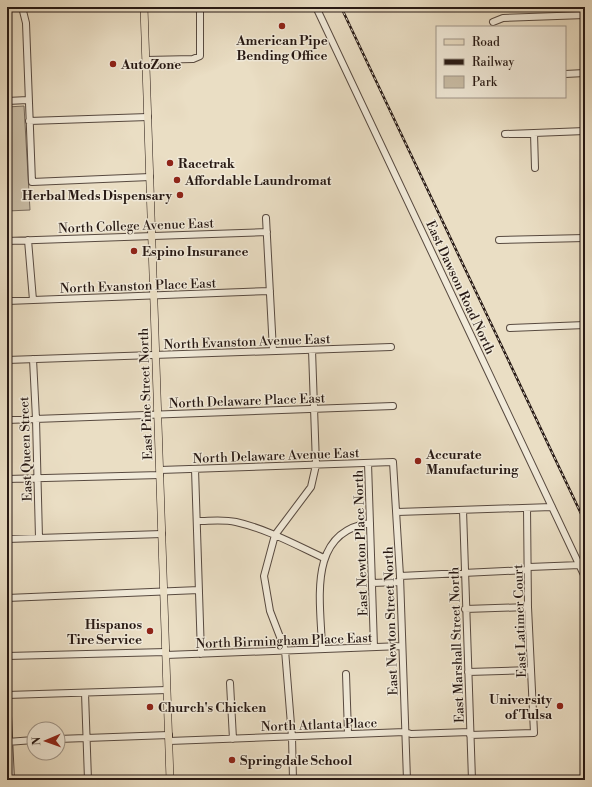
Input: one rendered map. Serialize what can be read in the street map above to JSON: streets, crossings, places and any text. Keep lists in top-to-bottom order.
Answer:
{
  "streets": {
    "main road": ["East Pine Street North"],
    "street": [
      "North College Avenue East",
      "North Evanston Place East",
      "East Dawson Road North",
      "North Evanston Avenue East",
      "North Delaware Place East",
      "East Queen Street",
      "North Delaware Avenue East",
      "East Newton Place North",
      "East Newton Street North",
      "East Latimer Court",
      "North Birmingham Place East",
      "East Marshall Street North",
      "North Atlanta Place"
    ]
  },
  "crossings": [
    ["North College Avenue East", "East Pine Street North"],
    ["North Evanston Place East", "East Pine Street North"],
    ["North Evanston Avenue East", "East Pine Street North"],
    ["North Evanston Avenue East", "East Queen Street"],
    ["East Pine Street North", "North Delaware Place East"],
    ["East Pine Street North", "North Delaware Avenue East"],
    ["East Pine Street North", "North Birmingham Place East"],
    ["East Pine Street North", "North Atlanta Place"],
    ["North Delaware Place East", "East Queen Street"],
    ["East Queen Street", "North Delaware Avenue East"],
    ["North Delaware Avenue East", "East Newton Place North"],
    ["North Delaware Avenue East", "East Newton Street North"],
    ["East Newton Place North", "North Birmingham Place East"],
    ["East Newton Street North", "North Birmingham Place East"],
    ["East Newton Street North", "North Atlanta Place"],
    ["East Latimer Court", "North Atlanta Place"],
    ["East Marshall Street North", "North Atlanta Place"]
  ],
  "places": [
    "American Pipe Bending Office",
    "AutoZone",
    "Racetrak",
    "Affordable Laundromat",
    "Herbal Meds Dispensary",
    "Espino Insurance",
    "Accurate Manufacturing",
    "Hispanos Tire Service",
    "University of Tulsa",
    "Church's Chicken",
    "Springdale School"
  ],
  "legend": ["Road", "Railway", "Park"],
  "north": "left"
}
